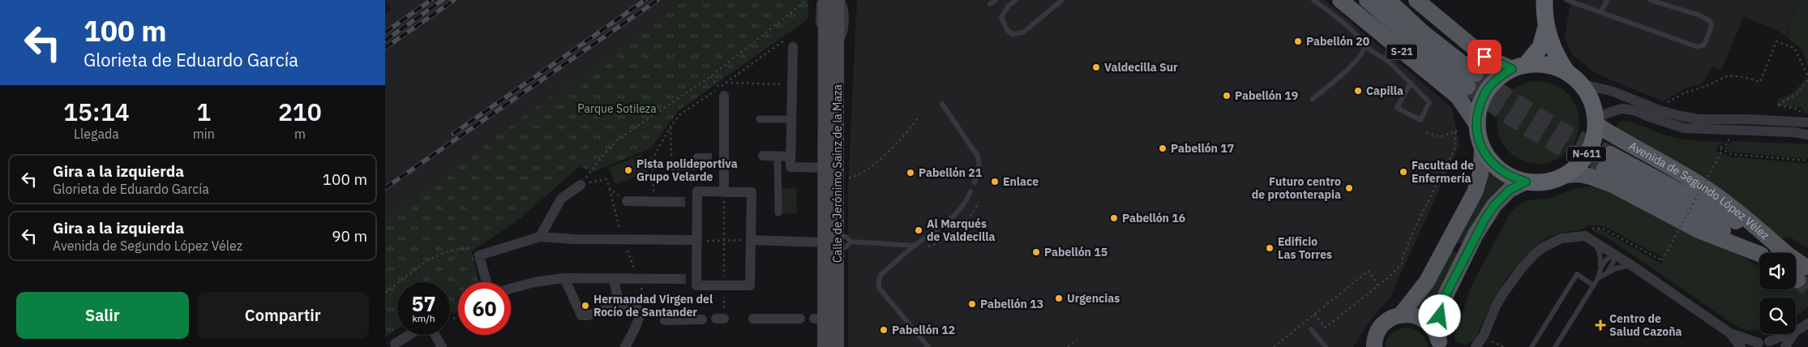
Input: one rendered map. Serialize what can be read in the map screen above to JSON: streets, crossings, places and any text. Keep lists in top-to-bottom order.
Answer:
{
  "streets": {
    "highway": ["N-611"],
    "main road": ["S-21", "Calle de Jerónimo Sainz de la Maza", "Avenida de Segundo López Vélez"]
  },
  "crossings": [
    ["S-21", "N-611"],
    ["S-21", "Avenida de Segundo López Vélez"],
    ["N-611", "Avenida de Segundo López Vélez"]
  ],
  "parks": ["Parque Sotileza"],
  "places": {
    "other": [
      "Pabellón 20",
      "Valdecilla Sur",
      "Capilla",
      "Pabellón 19",
      "Pabellón 17",
      "Pista polideportiva Grupo Velarde",
      "Facultad de Enfermería",
      "Pabellón 21",
      "Enlace",
      "Futuro centro de protonterapia",
      "Pabellón 16",
      "Al Marqués de Valdecilla",
      "Edificio Las Torres",
      "Pabellón 15",
      "Urgencias",
      "Pabellón 13",
      "Hermandad Virgen del Rocío de Santander",
      "Pabellón 12"
    ],
    "health": ["Centro de Salud Cazoña"]
  },
  "page": {
    "turn": ["100 m", "Glorieta de Eduardo García"],
    "eta": [
      "15:14",
      "Llegada",
      "1",
      "min",
      "210",
      "m"
    ],
    "list": [
      {
        "name": "Gira a la izquierda",
        "note": "Glorieta de Eduardo García",
        "value": "100 m"
      },
      {
        "name": "Gira a la izquierda",
        "note": "Avenida de Segundo López Vélez",
        "value": "90 m"
      }
    ],
    "speed": "57 km/h",
    "limit": "60",
    "buttons": ["Salir", "Compartir"]
  }
}
